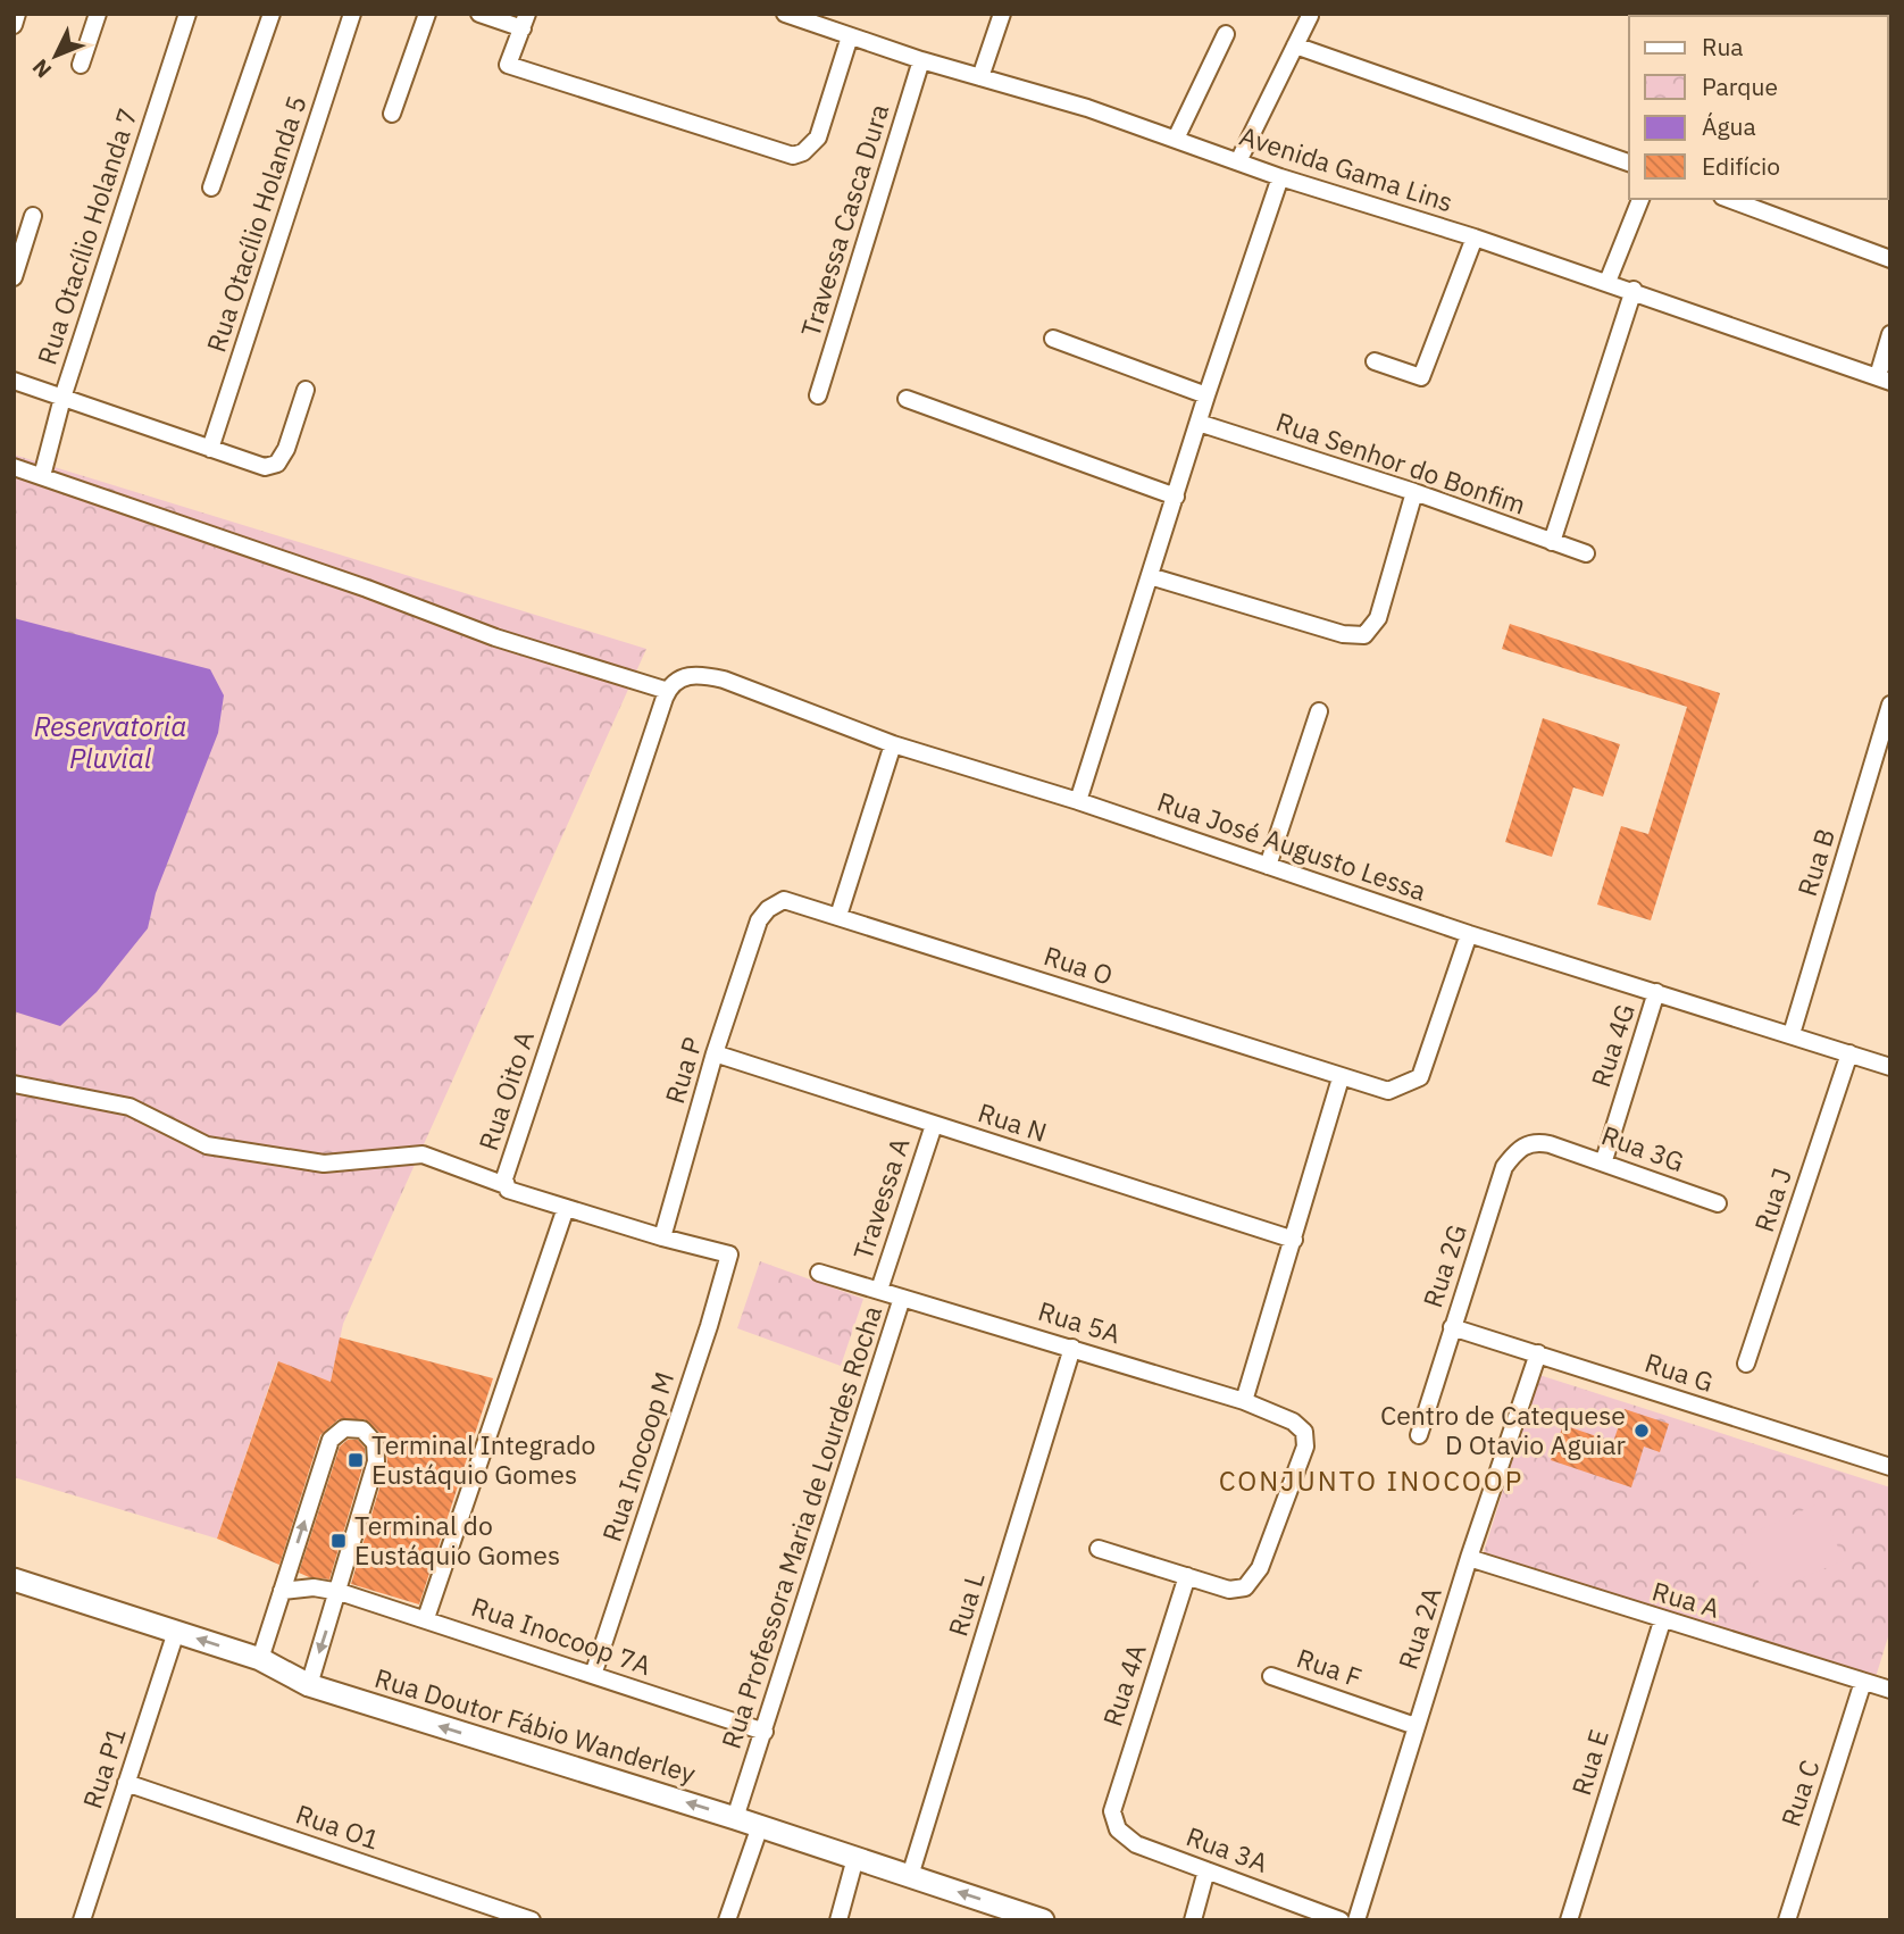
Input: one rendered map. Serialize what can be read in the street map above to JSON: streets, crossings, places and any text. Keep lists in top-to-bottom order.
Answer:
{
  "streets": {
    "street": [
      "Avenida Gama Lins",
      "Travessa Casca Dura",
      "Rua Otacílio Holanda 5",
      "Rua Otacílio Holanda 7",
      "Rua Senhor do Bonfim",
      "Rua José Augusto Lessa",
      "Rua B",
      "Rua O",
      "Rua 4G",
      "Rua P",
      "Rua Oito A",
      "Rua N",
      "Rua 3G",
      "Travessa A",
      "Rua J",
      "Rua 2G",
      "Rua 5A",
      "Rua G",
      "Rua Inocoop M",
      "Rua Professora Maria de Lourdes Rocha",
      "Rua A",
      "Rua L",
      "Rua 2A",
      "Rua Inocoop 7A",
      "Rua F",
      "Rua 4A",
      "Rua Doutor Fábio Wanderley",
      "Rua E",
      "Rua P1",
      "Rua C",
      "Rua O1",
      "Rua 3A"
    ]
  },
  "crossings": [
    ["Avenida Gama Lins", "Travessa Casca Dura"],
    ["Rua Otacílio Holanda 7", "Rua José Augusto Lessa"],
    ["Rua José Augusto Lessa", "Rua B"],
    ["Rua José Augusto Lessa", "Rua O"],
    ["Rua José Augusto Lessa", "Rua 4G"],
    ["Rua José Augusto Lessa", "Rua Oito A"],
    ["Rua José Augusto Lessa", "Rua J"],
    ["Rua O", "Rua P"],
    ["Rua 4G", "Rua 3G"],
    ["Rua P", "Rua Oito A"],
    ["Rua P", "Rua N"],
    ["Rua P", "Rua Inocoop M"],
    ["Rua Oito A", "Rua Inocoop M"],
    ["Rua N", "Travessa A"],
    ["Rua 3G", "Rua 2G"],
    ["Travessa A", "Rua 5A"],
    ["Rua 2G", "Rua G"],
    ["Rua 5A", "Rua Professora Maria de Lourdes Rocha"],
    ["Rua 5A", "Rua L"],
    ["Rua 5A", "Rua 4A"],
    ["Rua G", "Rua 2A"],
    ["Rua Inocoop M", "Rua Inocoop 7A"],
    ["Rua Professora Maria de Lourdes Rocha", "Rua Inocoop 7A"],
    ["Rua Professora Maria de Lourdes Rocha", "Rua Doutor Fábio Wanderley"],
    ["Rua A", "Rua 2A"],
    ["Rua A", "Rua E"],
    ["Rua A", "Rua C"],
    ["Rua L", "Rua Doutor Fábio Wanderley"],
    ["Rua 2A", "Rua F"],
    ["Rua 4A", "Rua 3A"],
    ["Rua Doutor Fábio Wanderley", "Rua P1"],
    ["Rua P1", "Rua O1"]
  ],
  "one_way": ["Rua Doutor Fábio Wanderley"],
  "districts": ["CONJUNTO INOCOOP"],
  "water": ["Reservatoria Pluvial"],
  "places": {
    "other": ["Centro de Catequese D Otavio Aguiar"],
    "transit": ["Terminal Integrado Eustáquio Gomes", "Terminal do Eustáquio Gomes"]
  },
  "legend": [
    "Rua",
    "Parque",
    "Água",
    "Edifício"
  ],
  "north": "bottom left"
}
